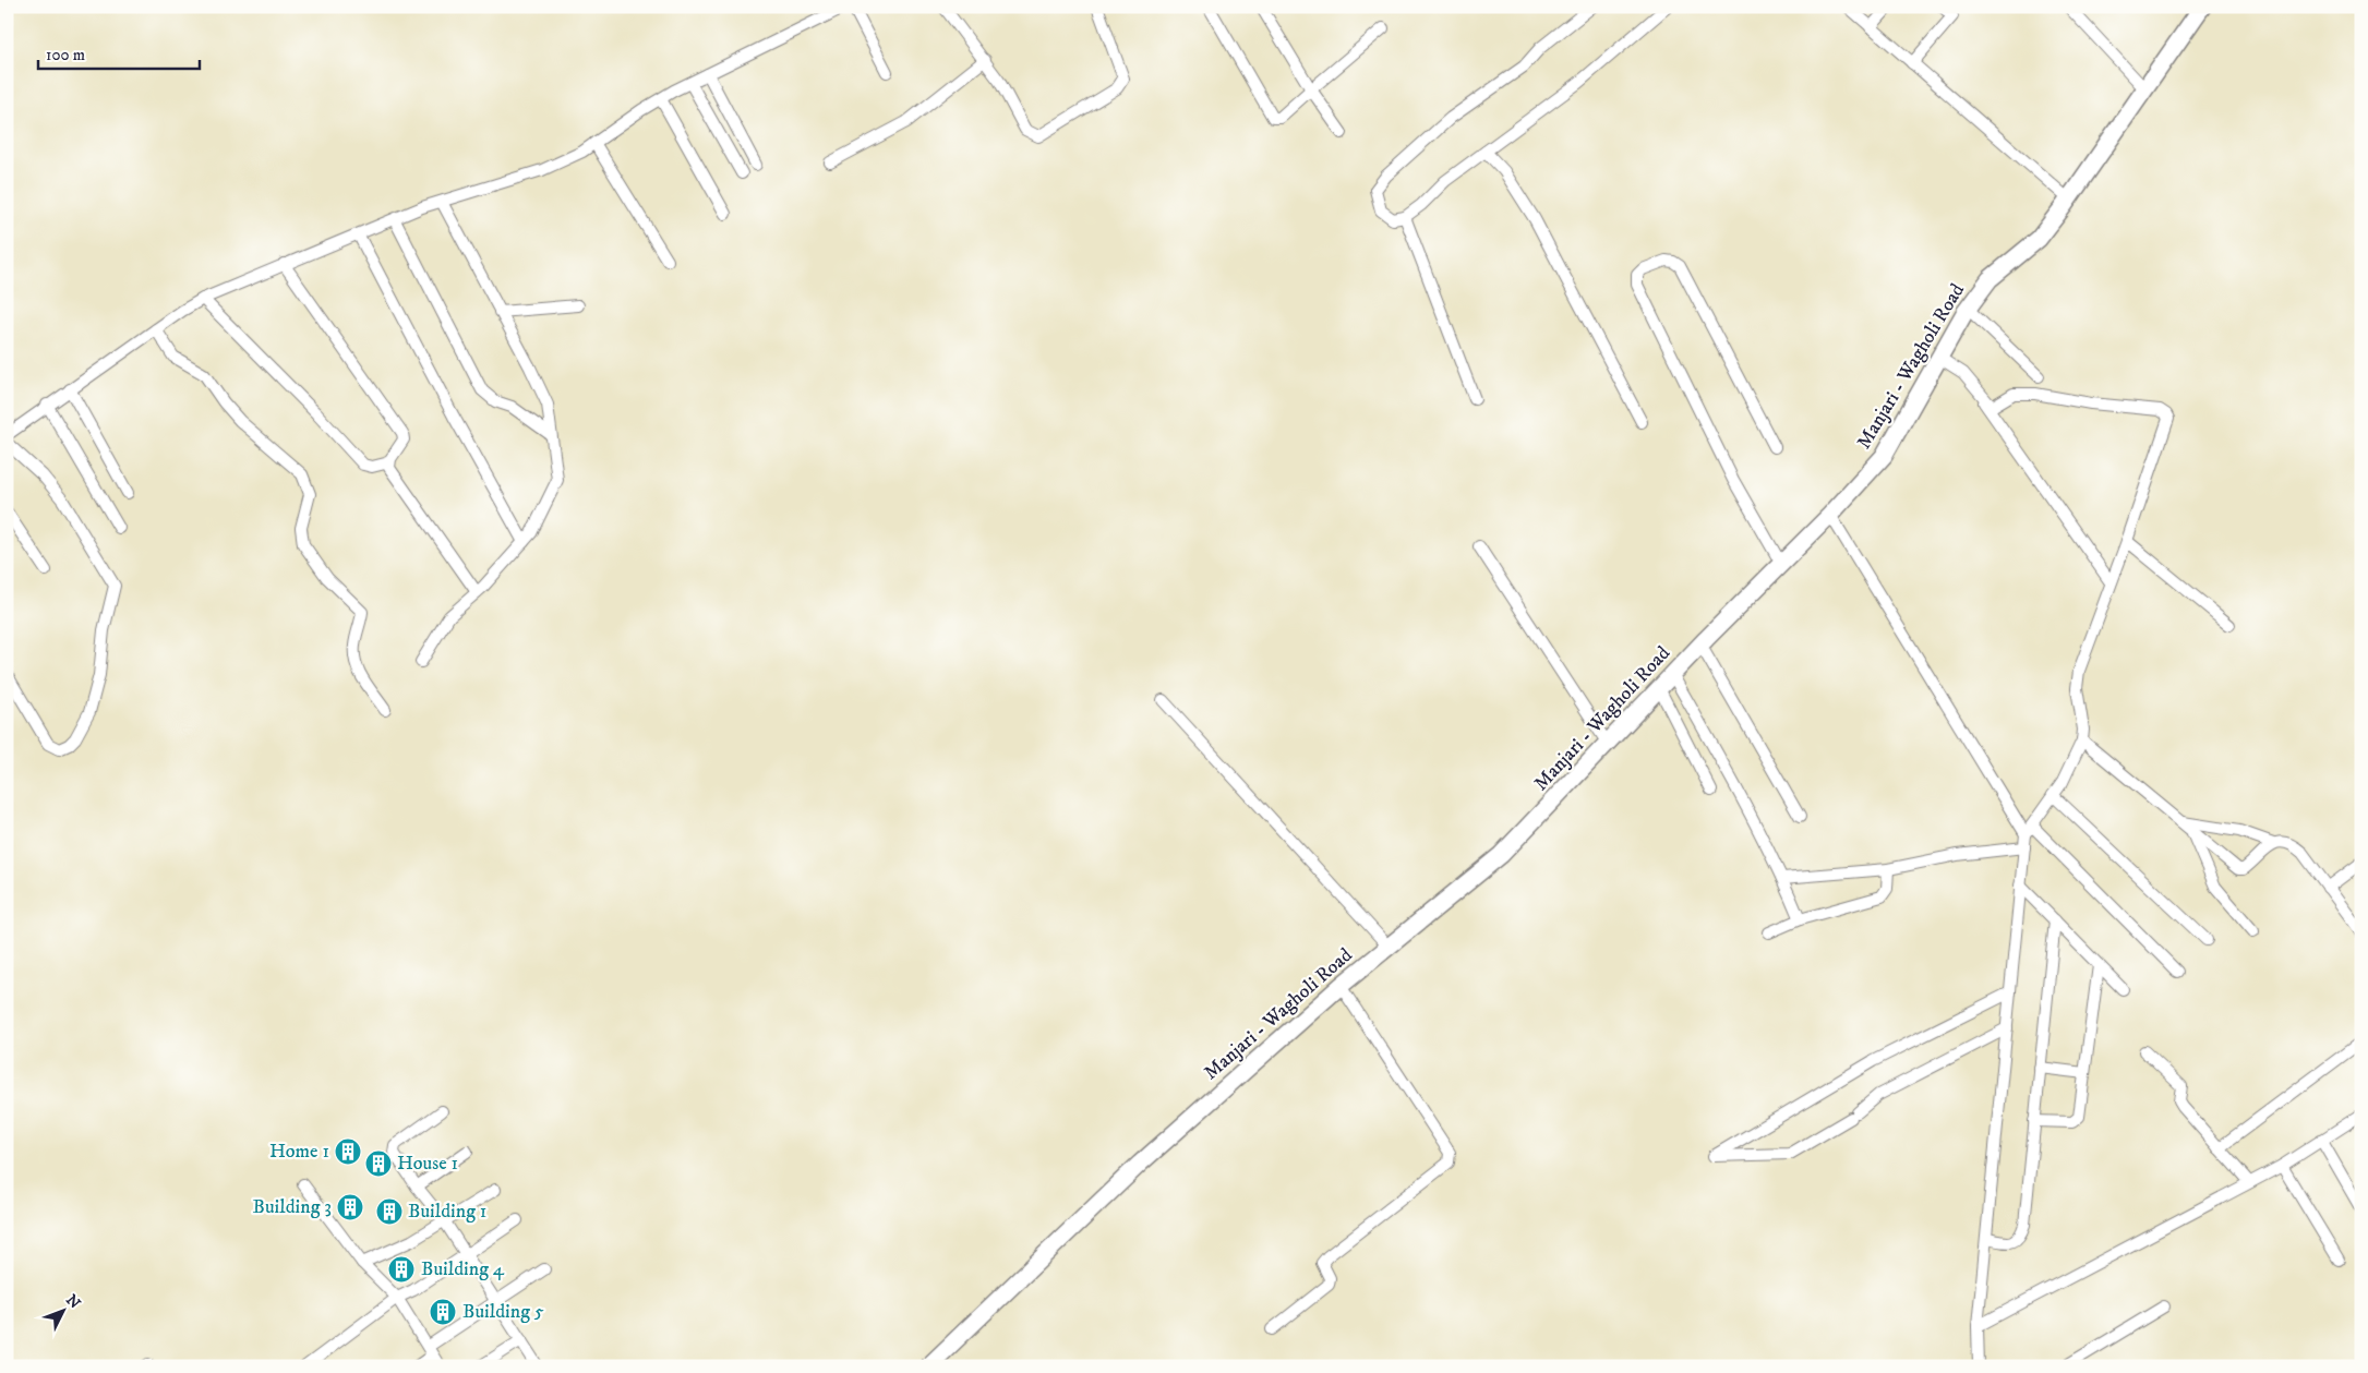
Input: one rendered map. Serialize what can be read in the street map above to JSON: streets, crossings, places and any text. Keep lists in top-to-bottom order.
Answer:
{
  "streets": {
    "main road": ["Manjari - Wagholi Road"]
  },
  "places": {
    "building": [
      "Home 1",
      "House 1",
      "Building 3",
      "Building 1",
      "Building 4",
      "Building 5"
    ]
  },
  "scale_bar": "100 m",
  "north": "top right"
}
